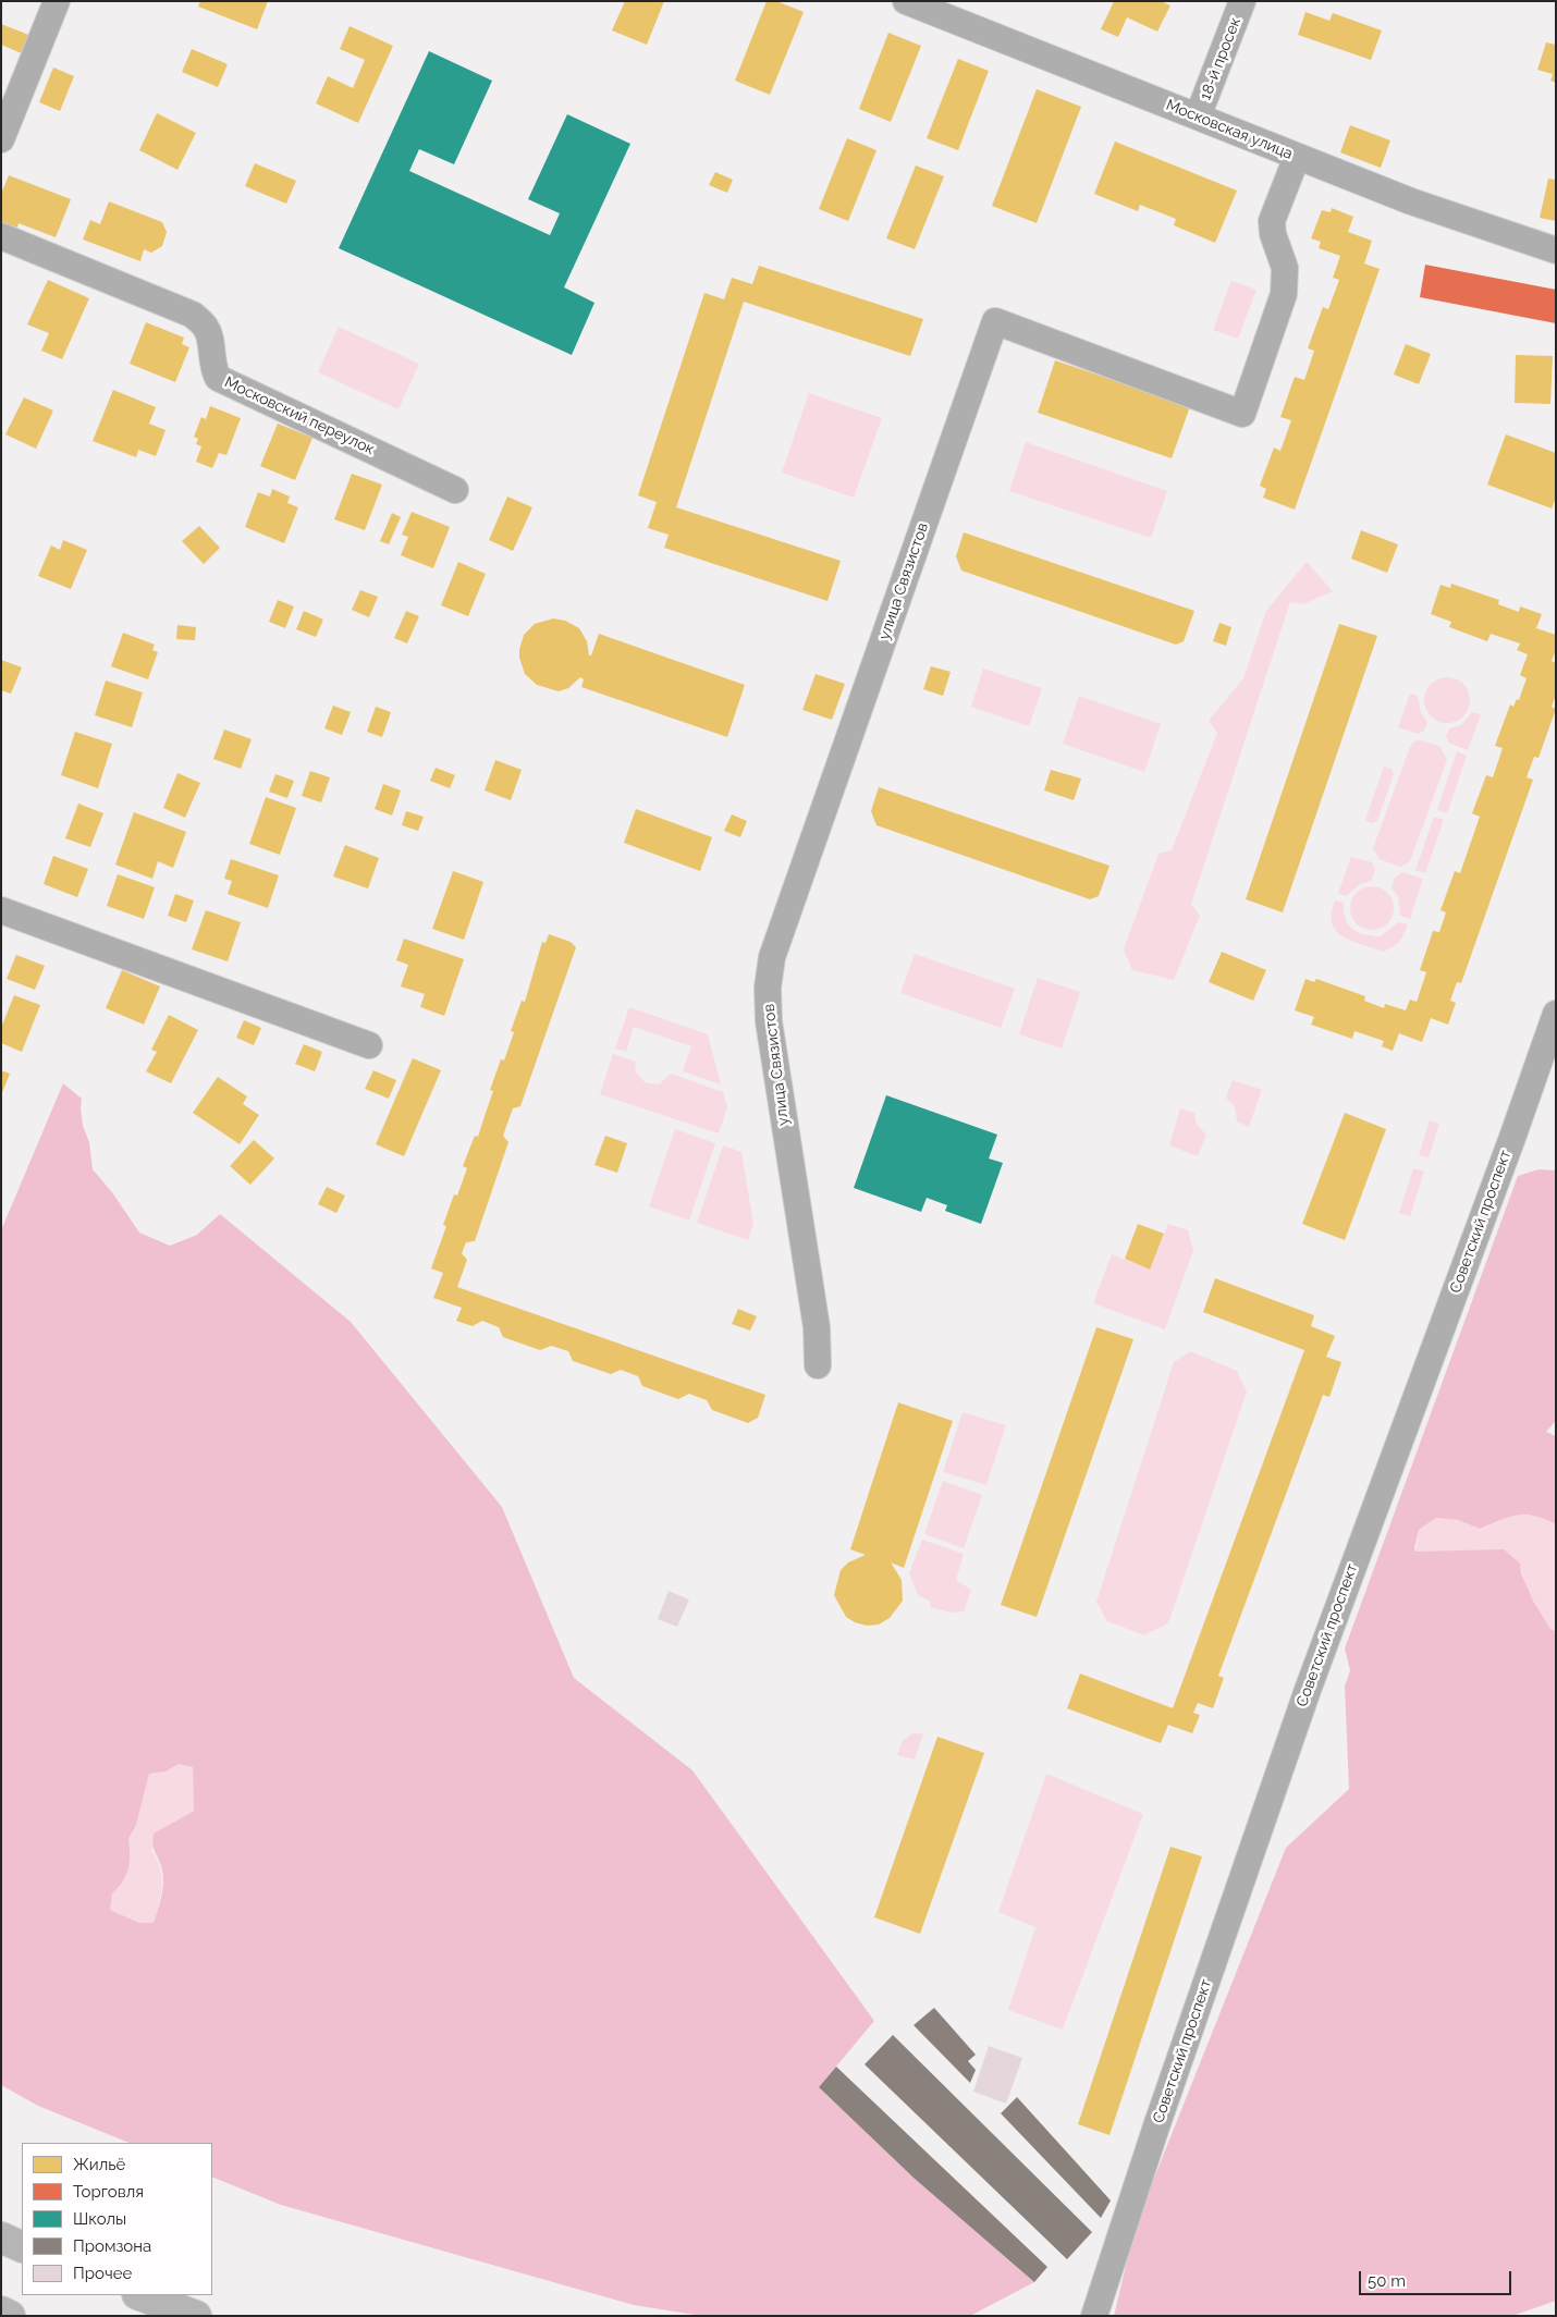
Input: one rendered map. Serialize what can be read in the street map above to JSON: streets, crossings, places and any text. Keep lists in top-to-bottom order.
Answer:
{
  "streets": {
    "street": [
      "18-й просек",
      "Московская улица",
      "Московский переулок",
      "улица Связистов",
      "Советский проспект"
    ]
  },
  "crossings": [
    ["18-й просек", "Московская улица"],
    ["Московская улица", "улица Связистов"]
  ],
  "legend": [
    "Жильё",
    "Торговля",
    "Школы",
    "Промзона",
    "Прочее"
  ],
  "scale_bar": "50 m"
}
